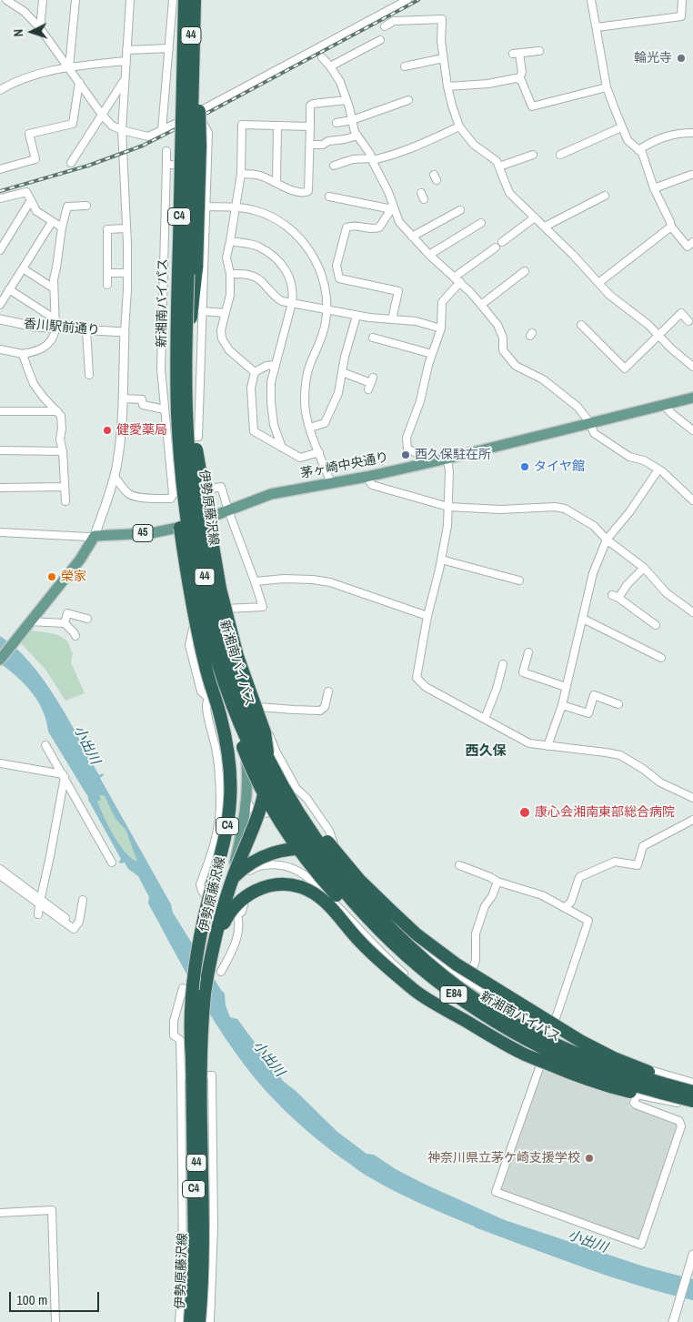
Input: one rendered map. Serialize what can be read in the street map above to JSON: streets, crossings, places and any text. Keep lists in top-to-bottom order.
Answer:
{
  "streets": {
    "highway": ["C4", "新湘南バイパス", "E84"],
    "main road": [
      "44",
      "茅ヶ崎中央通り",
      "伊勢原藤沢線",
      "45"
    ],
    "street": ["香川駅前通り"]
  },
  "crossings": [
    ["44", "新湘南バイパス"],
    ["C4", "新湘南バイパス"],
    ["C4", "伊勢原藤沢線"],
    ["新湘南バイパス", "伊勢原藤沢線"],
    ["茅ヶ崎中央通り", "伊勢原藤沢線"],
    ["茅ヶ崎中央通り", "45"],
    ["伊勢原藤沢線", "45"]
  ],
  "districts": ["西久保"],
  "water": ["小出川"],
  "places": [
    "輪光寺",
    "健愛薬局",
    "西久保駐在所",
    "タイヤ館",
    "榮家",
    "康心会湘南東部総合病院",
    "神奈川県立茅ケ崎支援学校"
  ],
  "scale_bar": "100 m",
  "north": "left"
}
